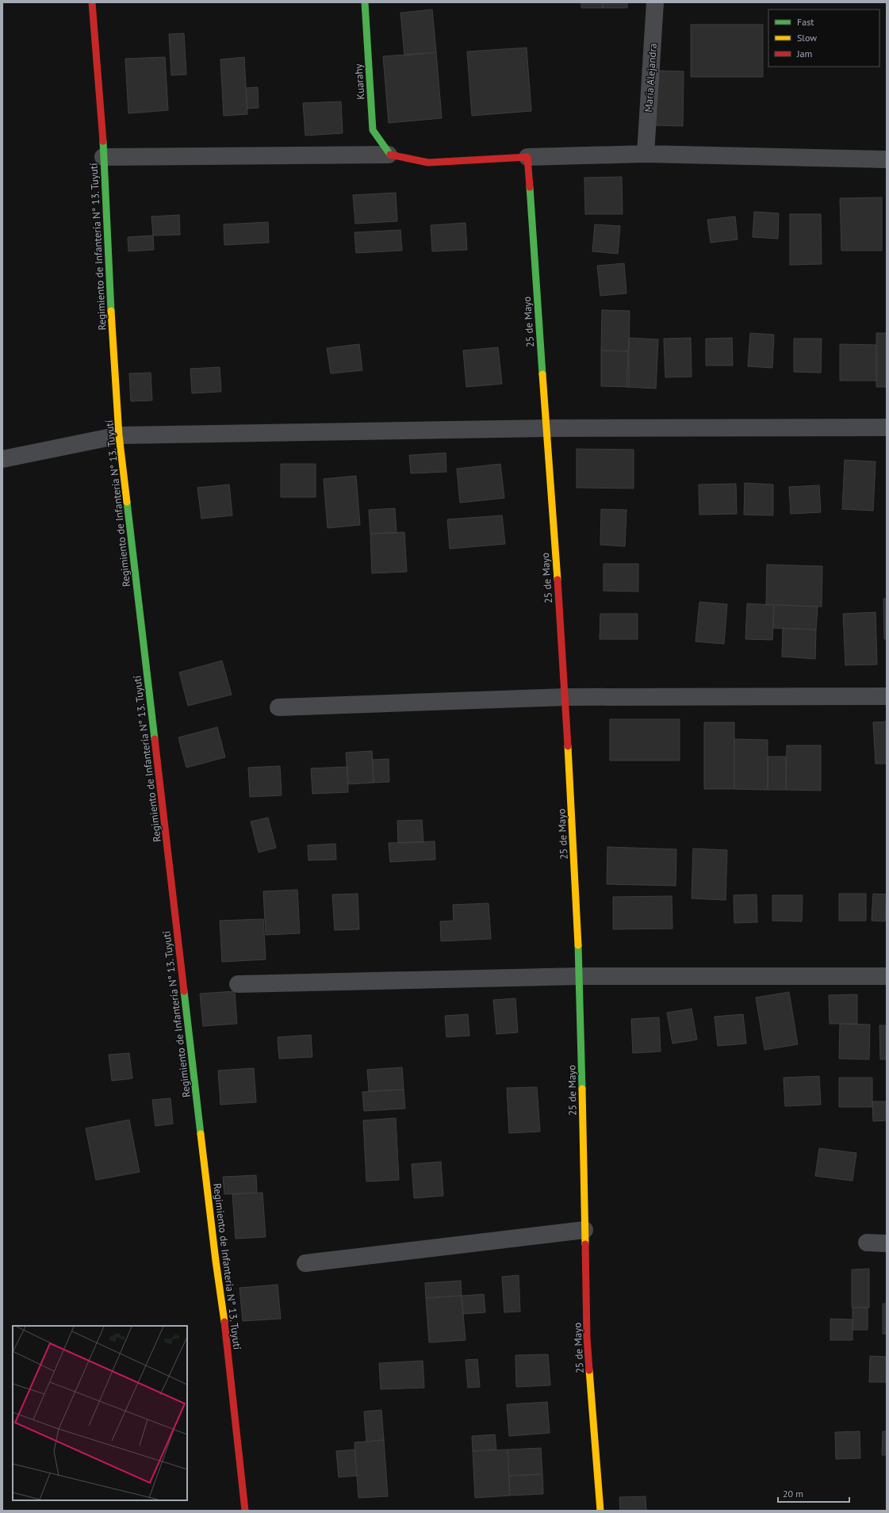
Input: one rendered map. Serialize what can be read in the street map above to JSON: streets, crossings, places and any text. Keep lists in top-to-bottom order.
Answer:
{
  "streets": {
    "street": [
      "María Alejandra",
      "Kuarahy",
      "Regimiento de Infantería N° 13. Tuyutí",
      "25 de Mayo"
    ]
  },
  "legend": ["Fast", "Slow", "Jam"],
  "scale_bar": "20 m"
}
